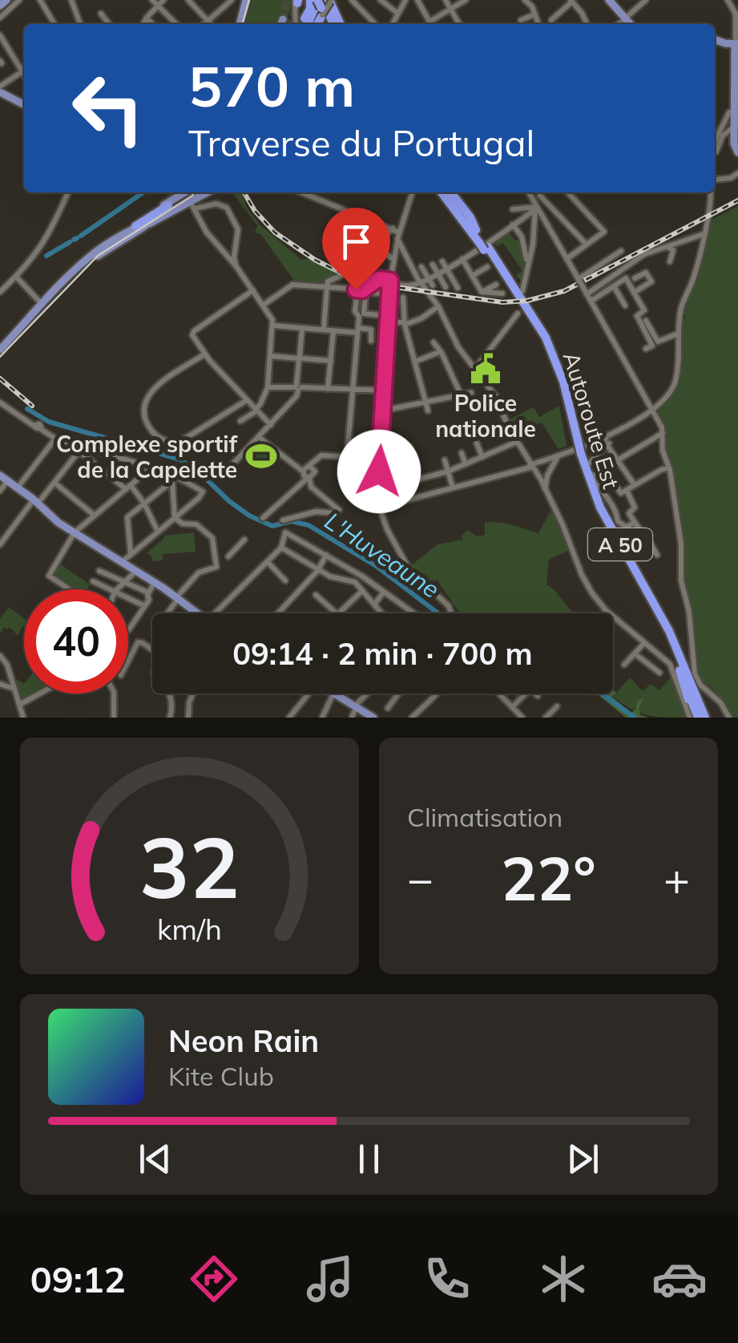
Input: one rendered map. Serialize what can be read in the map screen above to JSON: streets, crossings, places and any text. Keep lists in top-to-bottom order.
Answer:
{
  "streets": {
    "highway": ["Autoroute Est", "A 50"]
  },
  "water": ["L'Huveaune"],
  "places": {
    "public building": ["Police nationale"],
    "sports": ["Complexe sportif de la Capelette"]
  },
  "page": {
    "turn": ["570 m", "Traverse du Portugal"],
    "limit": "40",
    "trip": "09:14 · 2 min · 700 m",
    "tile": "Climatisation",
    "heat": ["−", "22°", "+"],
    "song": ["Neon Rain", "Kite Club"],
    "tabs": "09:12",
    "gauge": ["32", "km/h"]
  }
}
